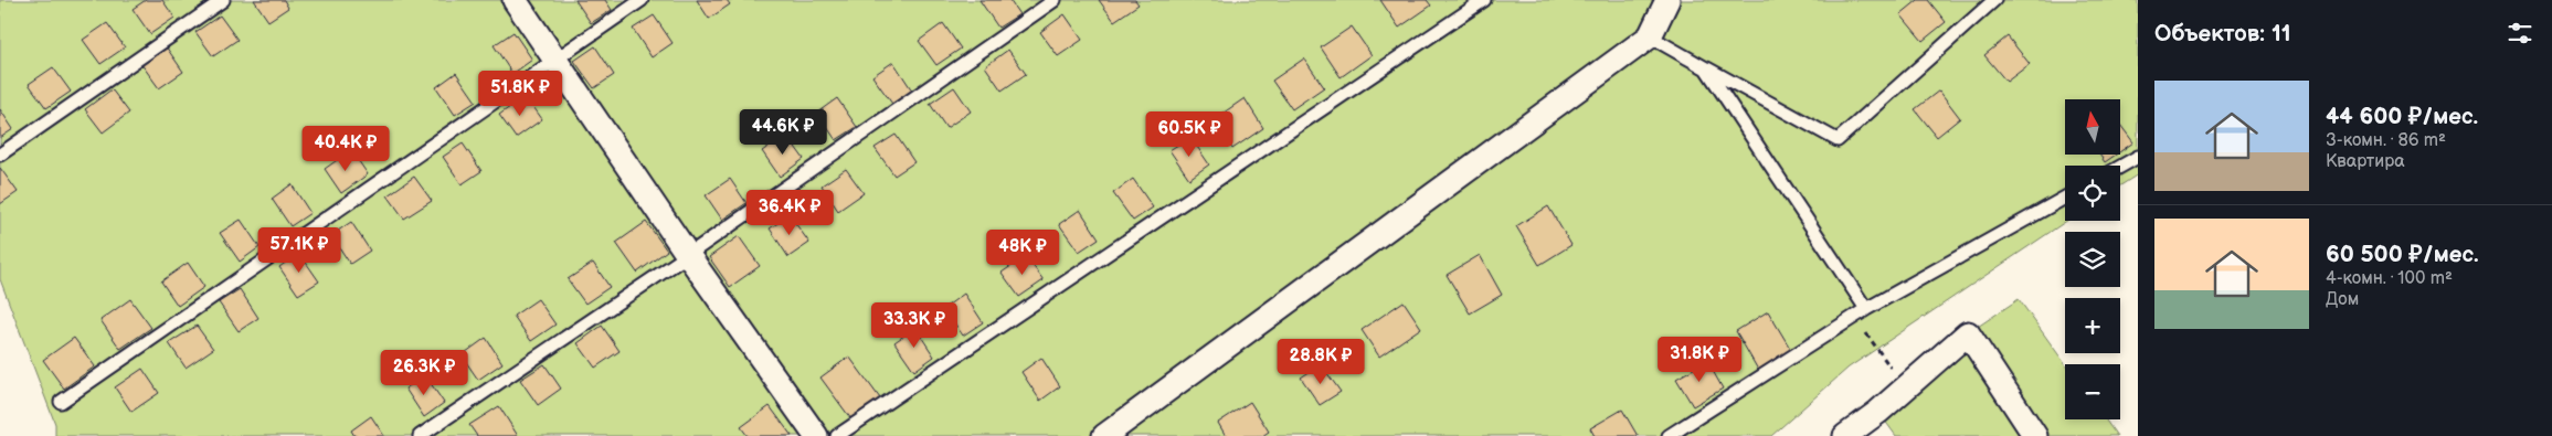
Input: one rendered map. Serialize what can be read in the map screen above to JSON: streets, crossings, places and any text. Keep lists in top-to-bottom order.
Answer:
{
  "north": "top",
  "page": {
    "heading": "Объектов: 11",
    "list": [
      {
        "name": "44 600 ₽/мес.",
        "note": "3-комн. · 86 m² · Квартира"
      },
      {
        "name": "60 500 ₽/мес.",
        "note": "4-комн. · 100 m² · Дом"
      }
    ],
    "price": [
      "51.8K ₽",
      "44.6K ₽",
      "60.5K ₽",
      "40.4K ₽",
      "36.4K ₽",
      "57.1K ₽",
      "48K ₽",
      "33.3K ₽",
      "31.8K ₽",
      "28.8K ₽",
      "26.3K ₽"
    ],
    "map_buttons": ["+", "−"]
  }
}
